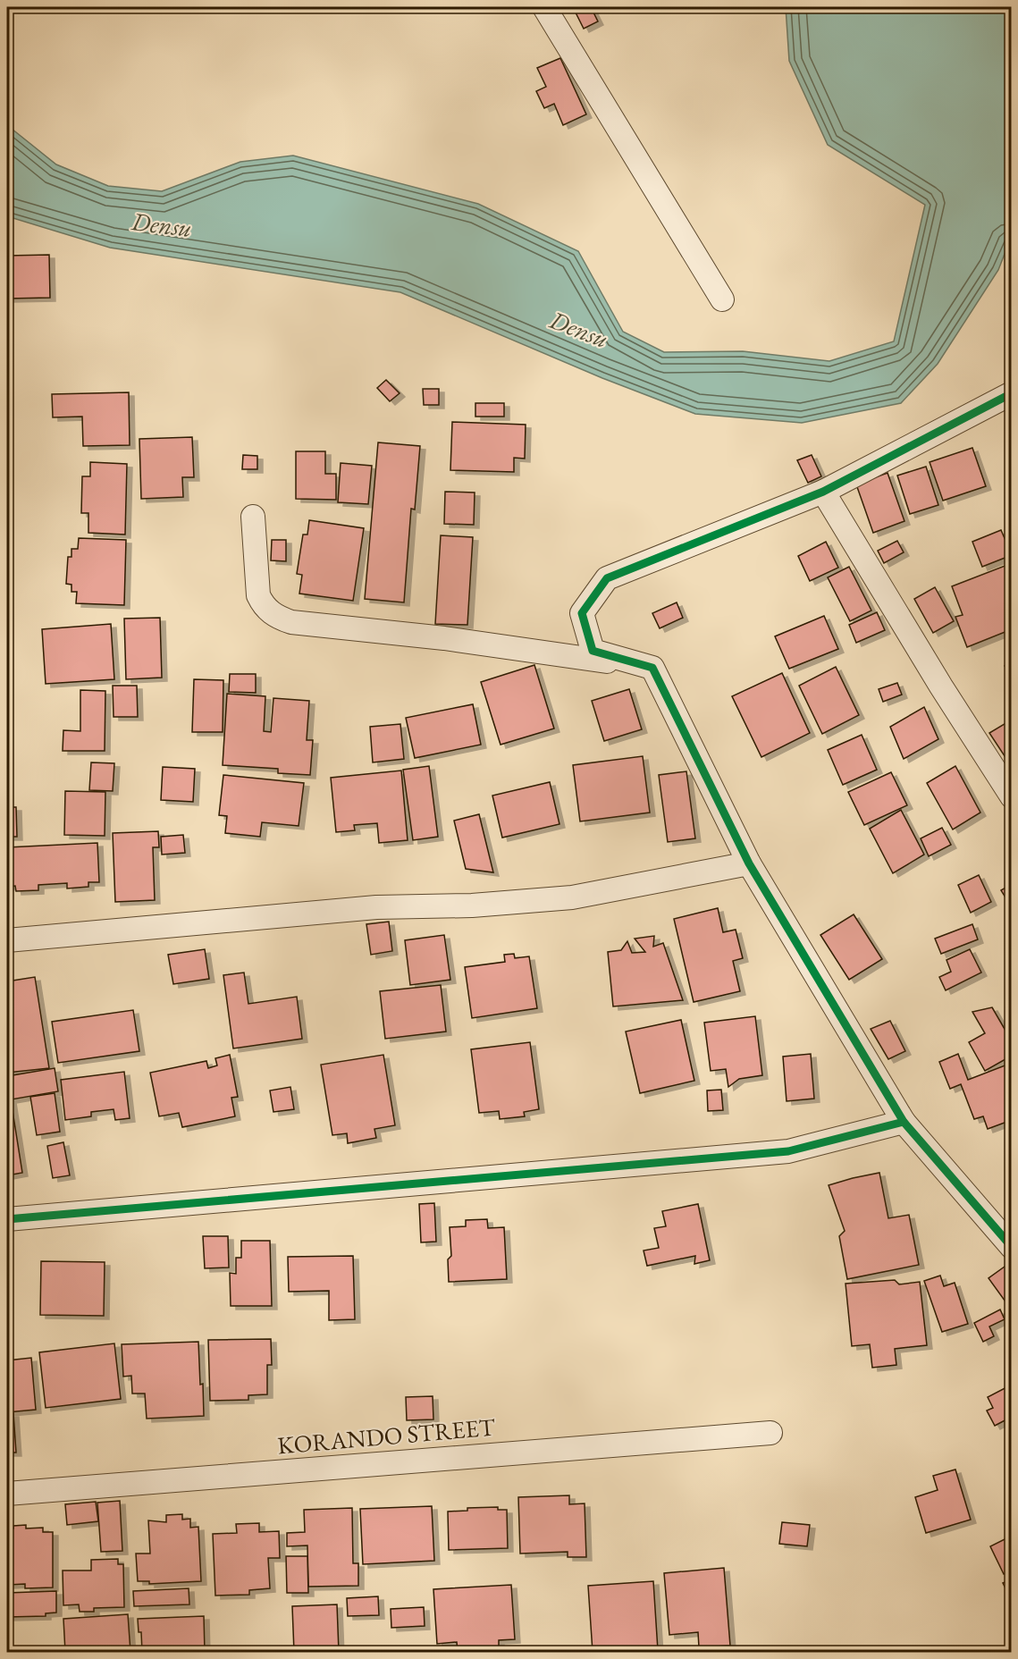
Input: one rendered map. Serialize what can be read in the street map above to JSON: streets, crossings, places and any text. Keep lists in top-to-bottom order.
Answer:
{
  "streets": {
    "street": ["KORANDO STREET"]
  },
  "water": ["Densu"]
}
